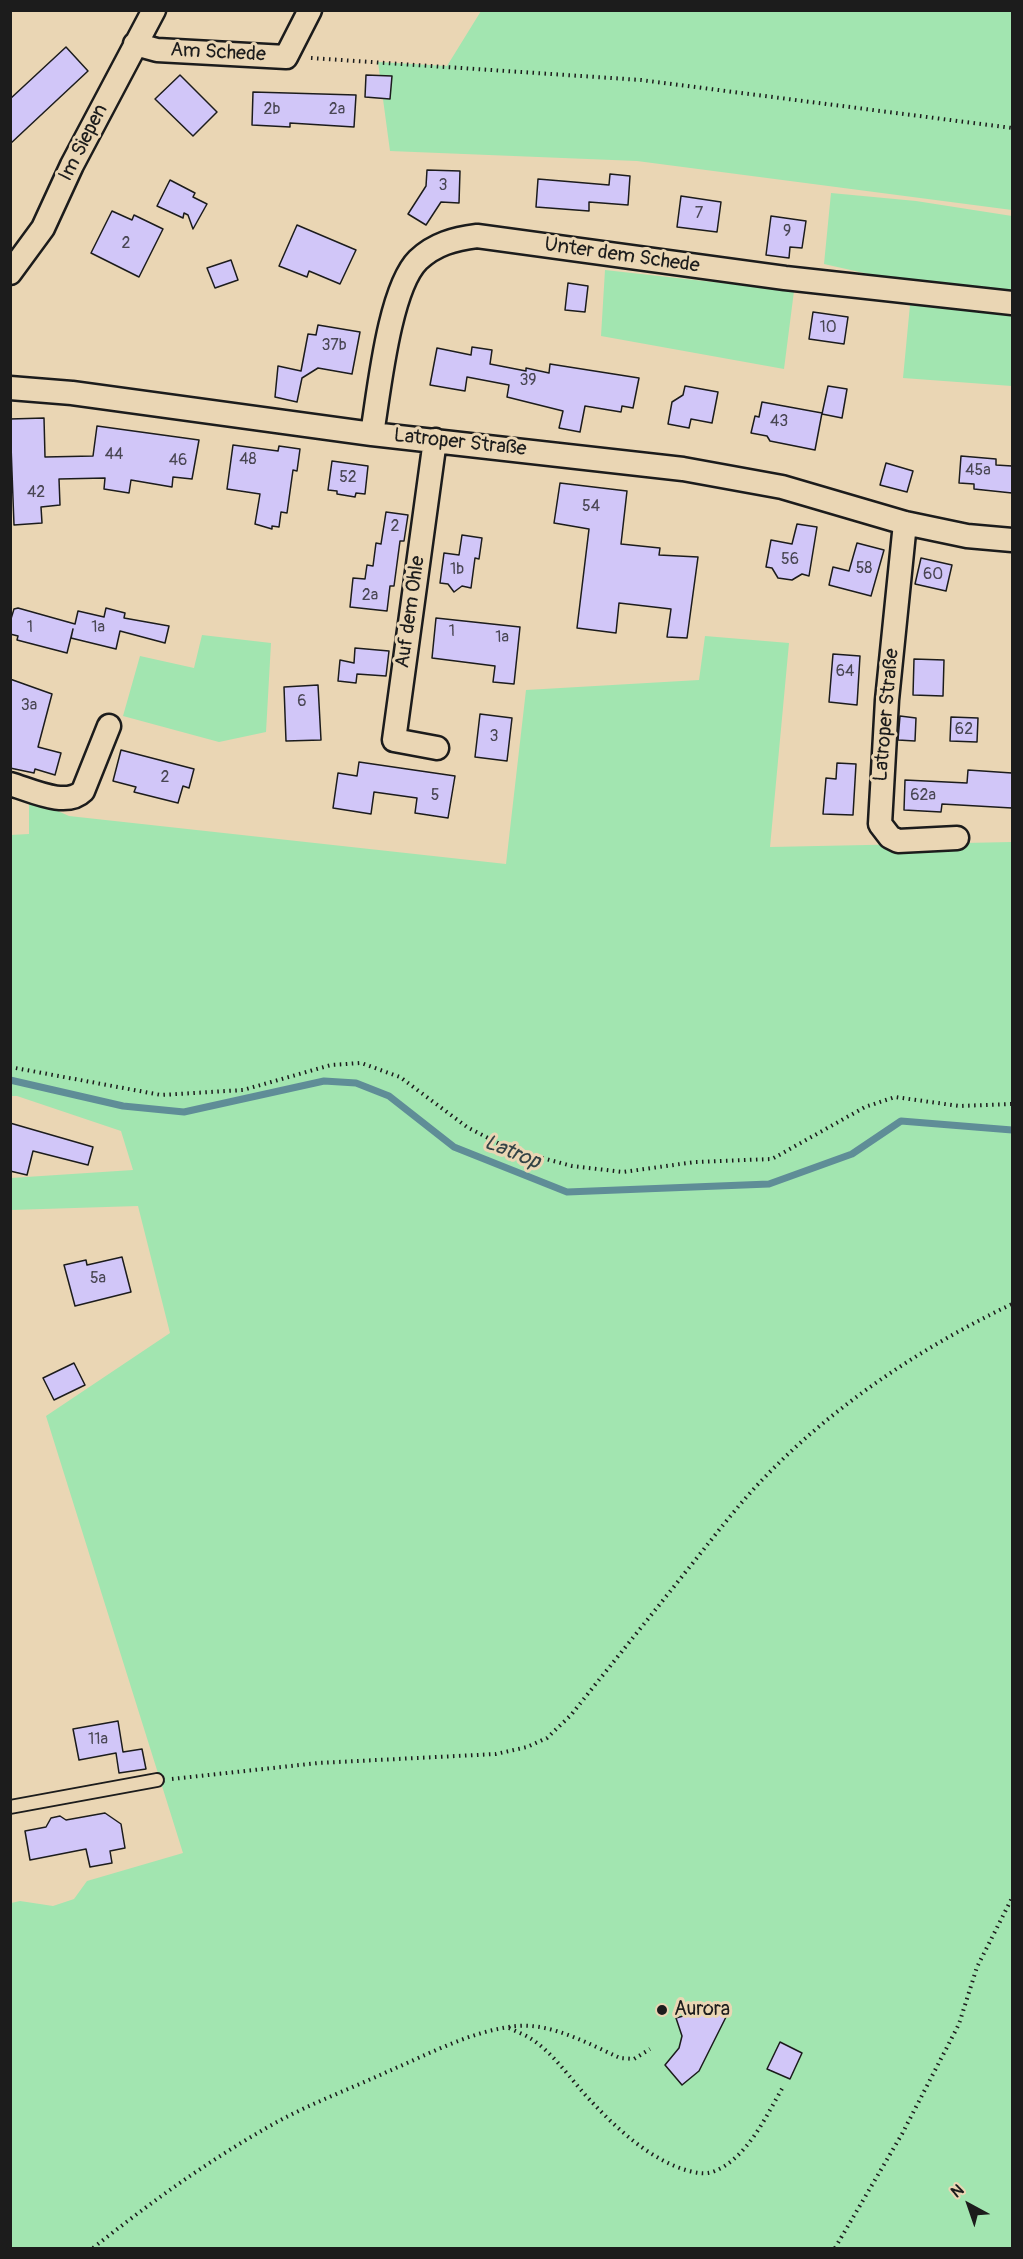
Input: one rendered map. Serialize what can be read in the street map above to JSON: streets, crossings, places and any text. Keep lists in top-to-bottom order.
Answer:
{
  "streets": {
    "street": [
      "Am Schede",
      "Im Siepen",
      "Unter dem Schede",
      "Latroper Straße",
      "Auf dem Ohle"
    ]
  },
  "crossings": [
    ["Am Schede", "Im Siepen"],
    ["Unter dem Schede", "Latroper Straße"],
    ["Latroper Straße", "Auf dem Ohle"]
  ],
  "water": ["Latrop"],
  "places": ["Aurora"],
  "house_numbers": [
    "2b",
    "2a",
    "3",
    "7",
    "9",
    "2",
    "10",
    "37b",
    "39",
    "43",
    "44",
    "48",
    "46",
    "45a",
    "52",
    "42",
    "54",
    "2",
    "56",
    "58",
    "1b",
    "60",
    "2a",
    "1",
    "1a",
    "1",
    "1a",
    "64",
    "6",
    "3a",
    "62",
    "3",
    "2",
    "5",
    "62a",
    "5a",
    "11a"
  ],
  "north": "top left"
}
